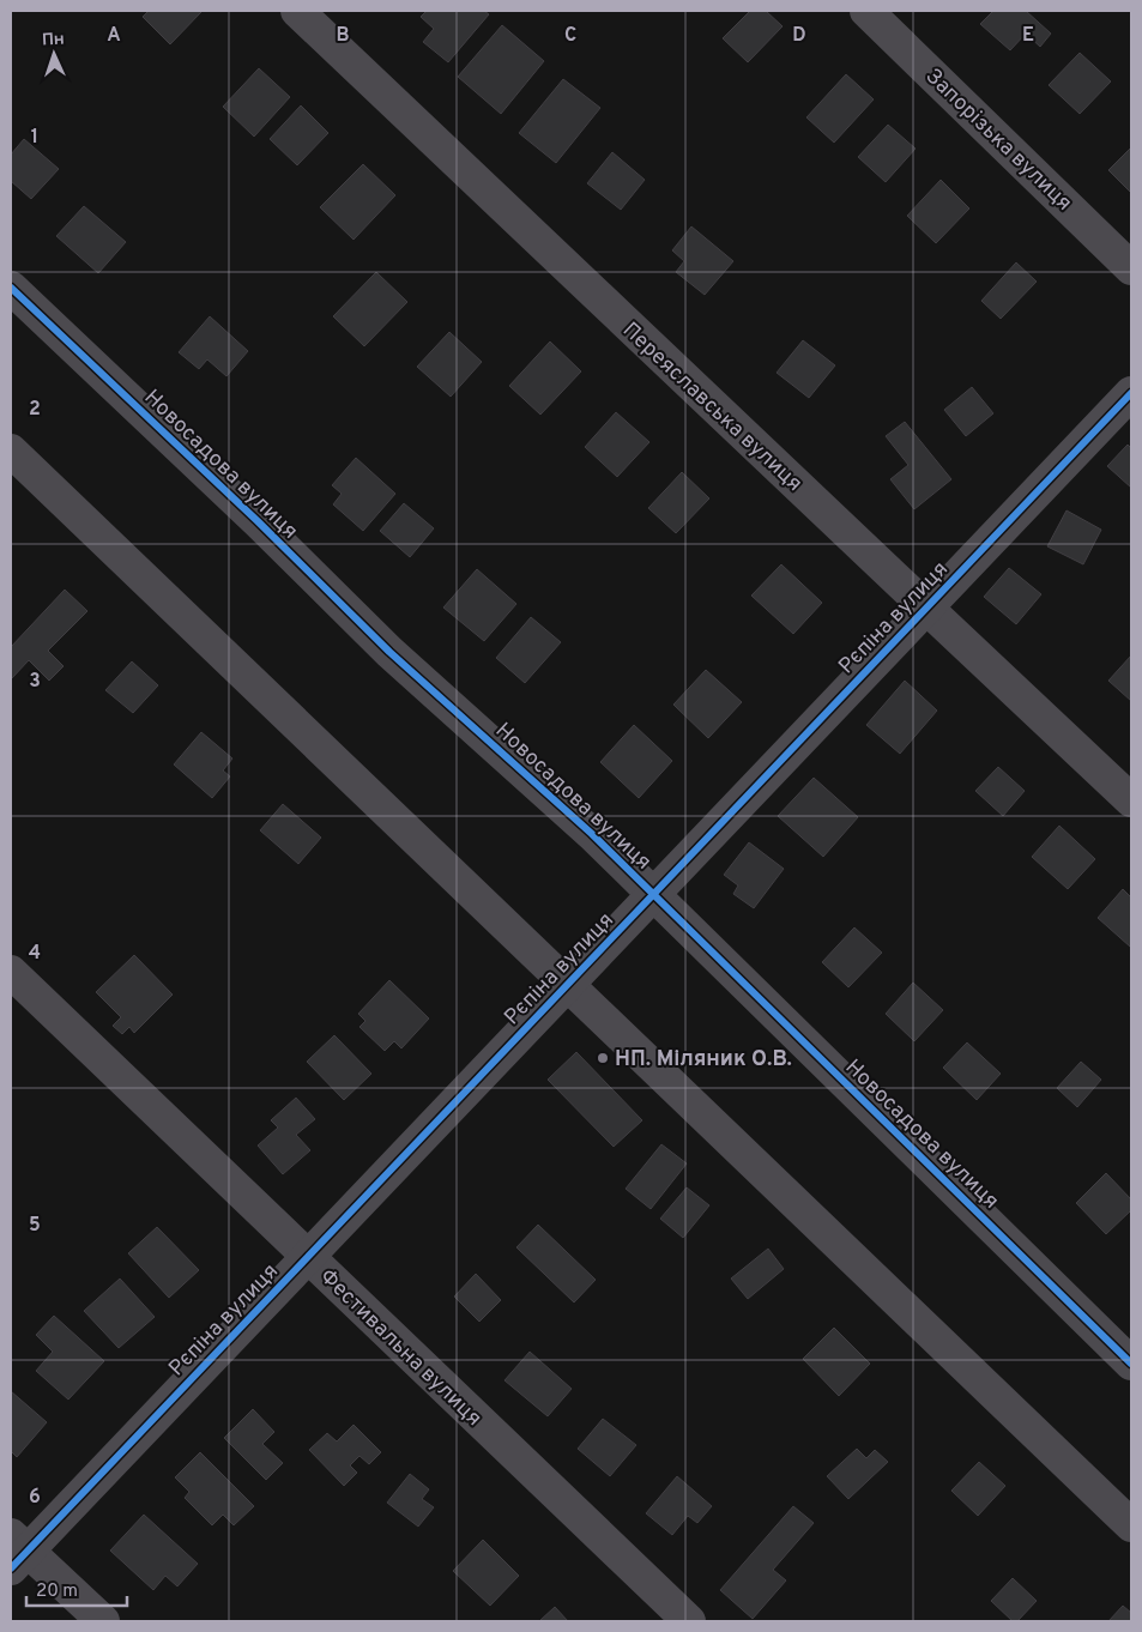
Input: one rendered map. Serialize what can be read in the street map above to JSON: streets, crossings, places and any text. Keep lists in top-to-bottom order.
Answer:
{
  "streets": {
    "street": [
      "Запорізька вулиця",
      "Переяславська вулиця",
      "Новосадова вулиця",
      "Рєпіна вулиця",
      "Фестивальна вулиця"
    ]
  },
  "crossings": [
    ["Переяславська вулиця", "Рєпіна вулиця"],
    ["Новосадова вулиця", "Рєпіна вулиця"],
    ["Рєпіна вулиця", "Фестивальна вулиця"]
  ],
  "places": ["НП. Міляник О.В."],
  "scale_bar": "20 m",
  "north": "top",
  "grid": {
    "columns": [
      "A",
      "B",
      "C",
      "D",
      "E"
    ],
    "rows": [
      "1",
      "2",
      "3",
      "4",
      "5",
      "6"
    ]
  }
}
